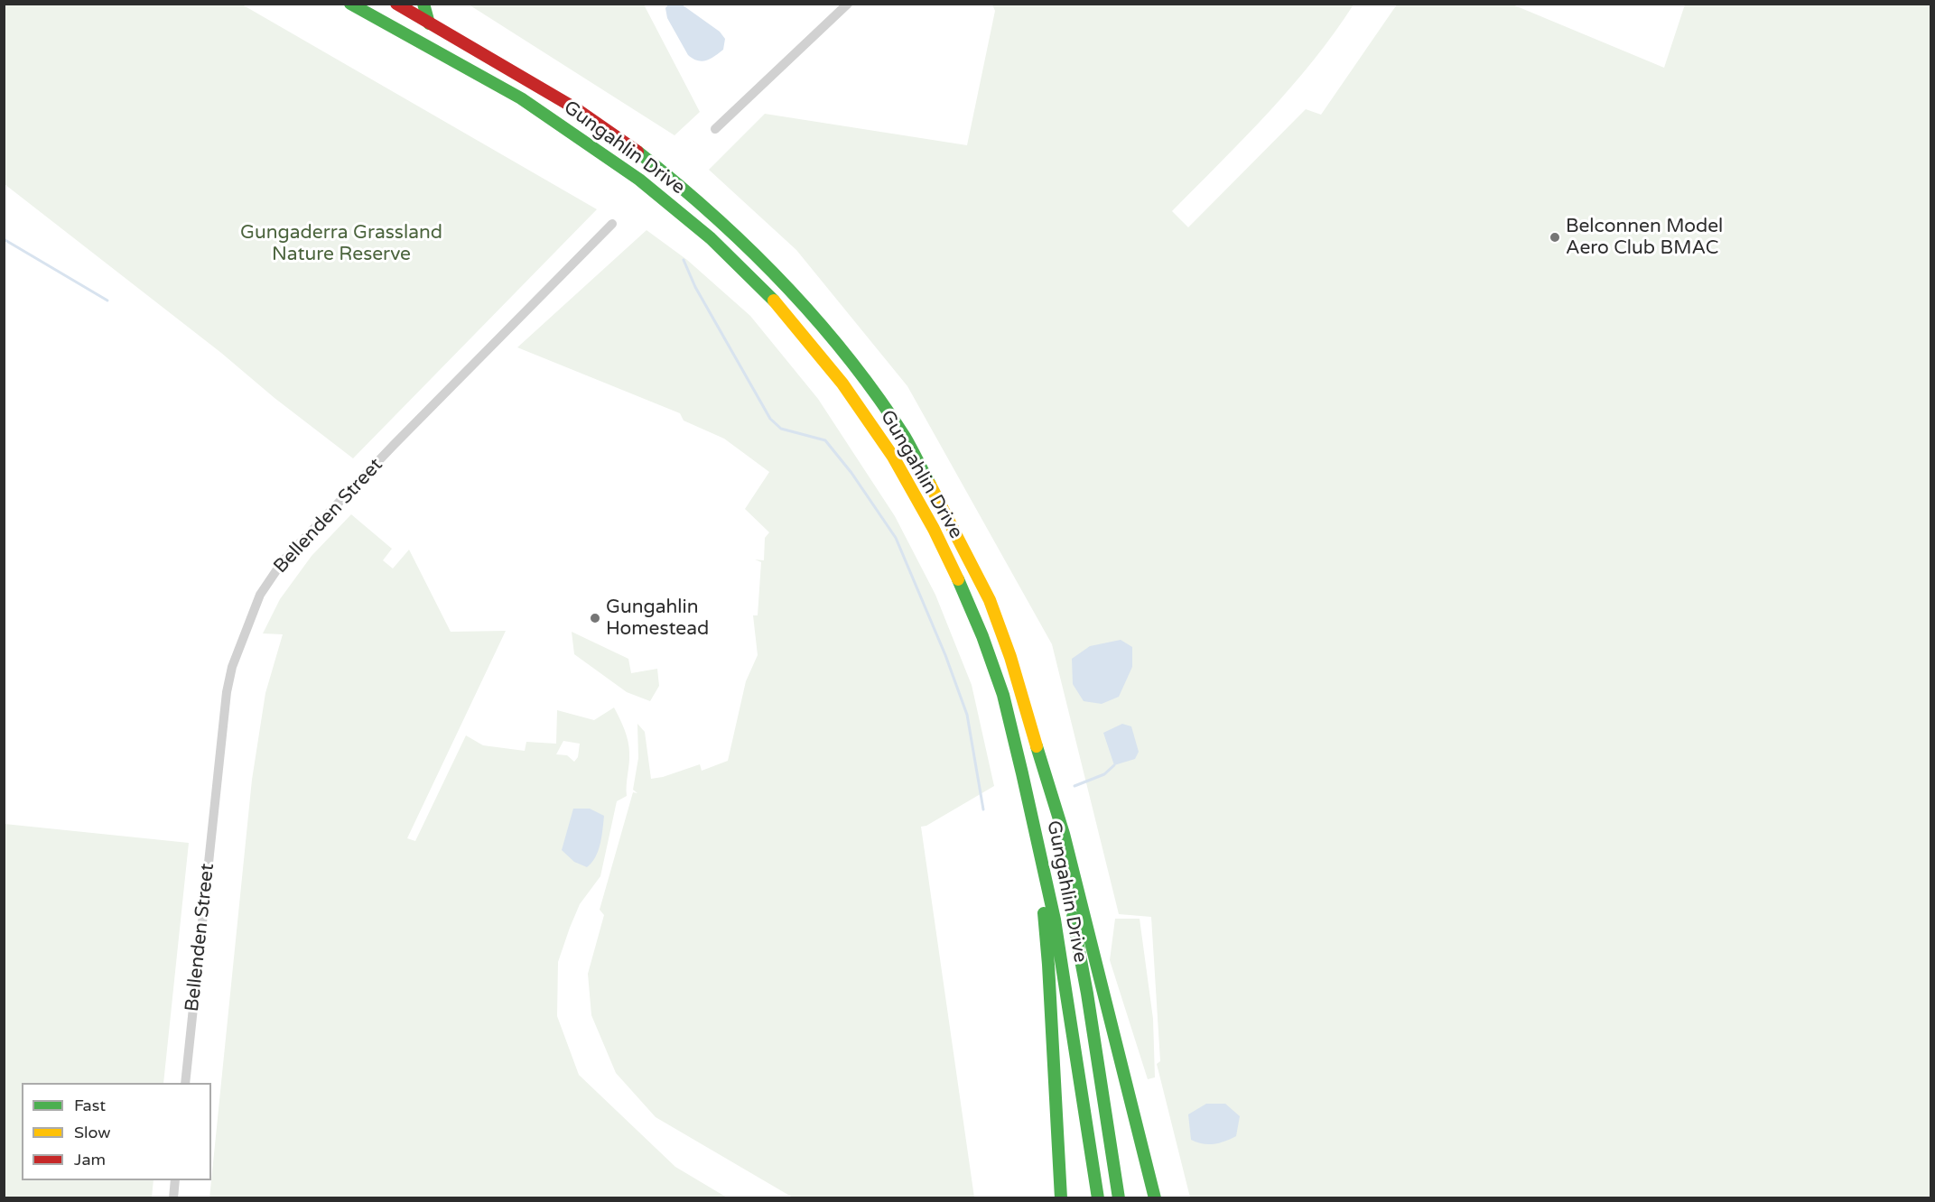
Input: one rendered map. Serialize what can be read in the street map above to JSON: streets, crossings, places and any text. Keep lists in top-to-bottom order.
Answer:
{
  "streets": {
    "main road": ["Gungahlin Drive"],
    "street": ["Bellenden Street"]
  },
  "parks": ["Gungaderra Grassland Nature Reserve"],
  "places": ["Belconnen Model Aero Club BMAC", "Gungahlin Homestead"],
  "legend": ["Fast", "Slow", "Jam"]
}
